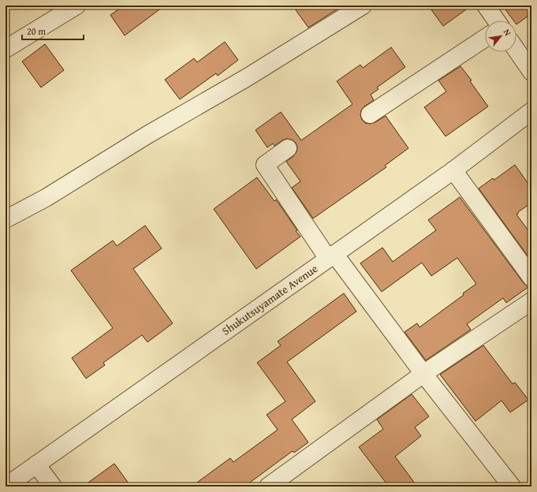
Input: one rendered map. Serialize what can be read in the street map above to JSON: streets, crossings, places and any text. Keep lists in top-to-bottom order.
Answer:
{
  "streets": {
    "street": ["Shukutsuyamate Avenue"]
  },
  "scale_bar": "20 m",
  "north": "top right"
}
